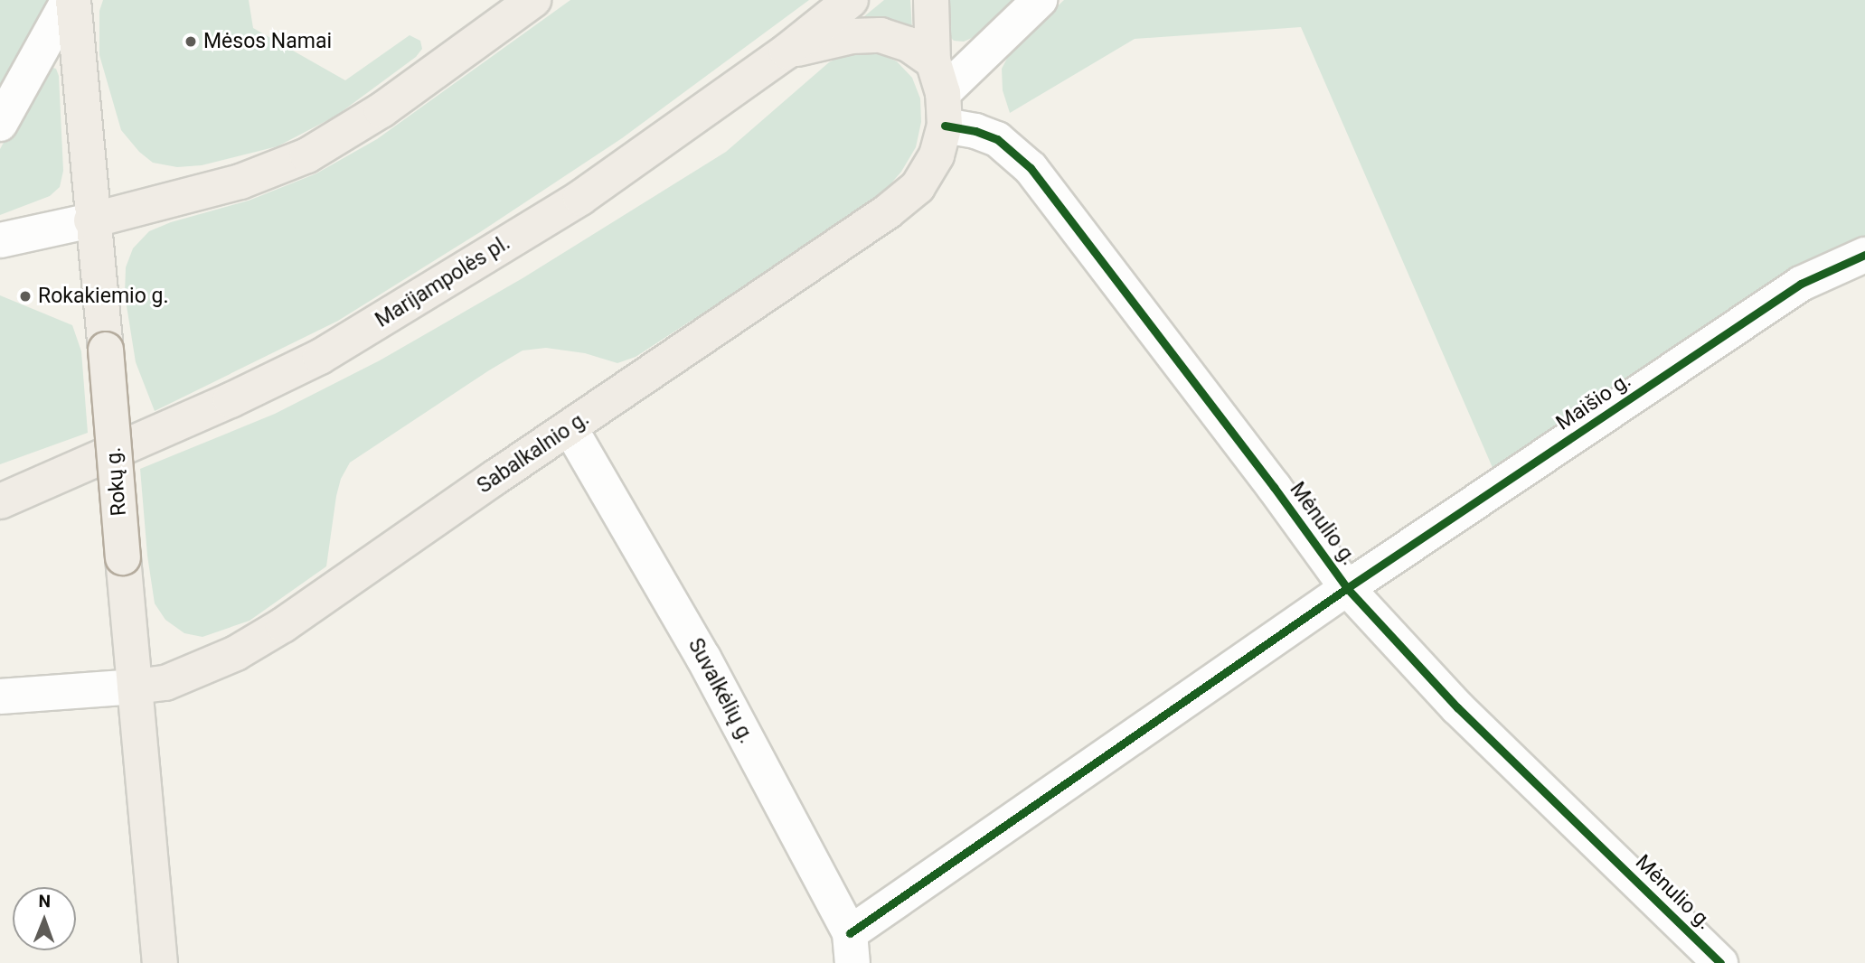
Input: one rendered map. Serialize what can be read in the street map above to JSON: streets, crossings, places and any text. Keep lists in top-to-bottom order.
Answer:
{
  "streets": {
    "main road": ["Marijampolės pl.", "Sabalkalnio g.", "Rokų g."],
    "street": ["Maišio g.", "Mėnulio g.", "Suvalkėlių g."]
  },
  "crossings": [
    ["Maišio g.", "Mėnulio g."],
    ["Maišio g.", "Suvalkėlių g."],
    ["Sabalkalnio g.", "Rokų g."],
    ["Sabalkalnio g.", "Mėnulio g."],
    ["Sabalkalnio g.", "Suvalkėlių g."]
  ],
  "places": ["Mėsos Namai", "Rokakiemio g."],
  "north": "top"
}
